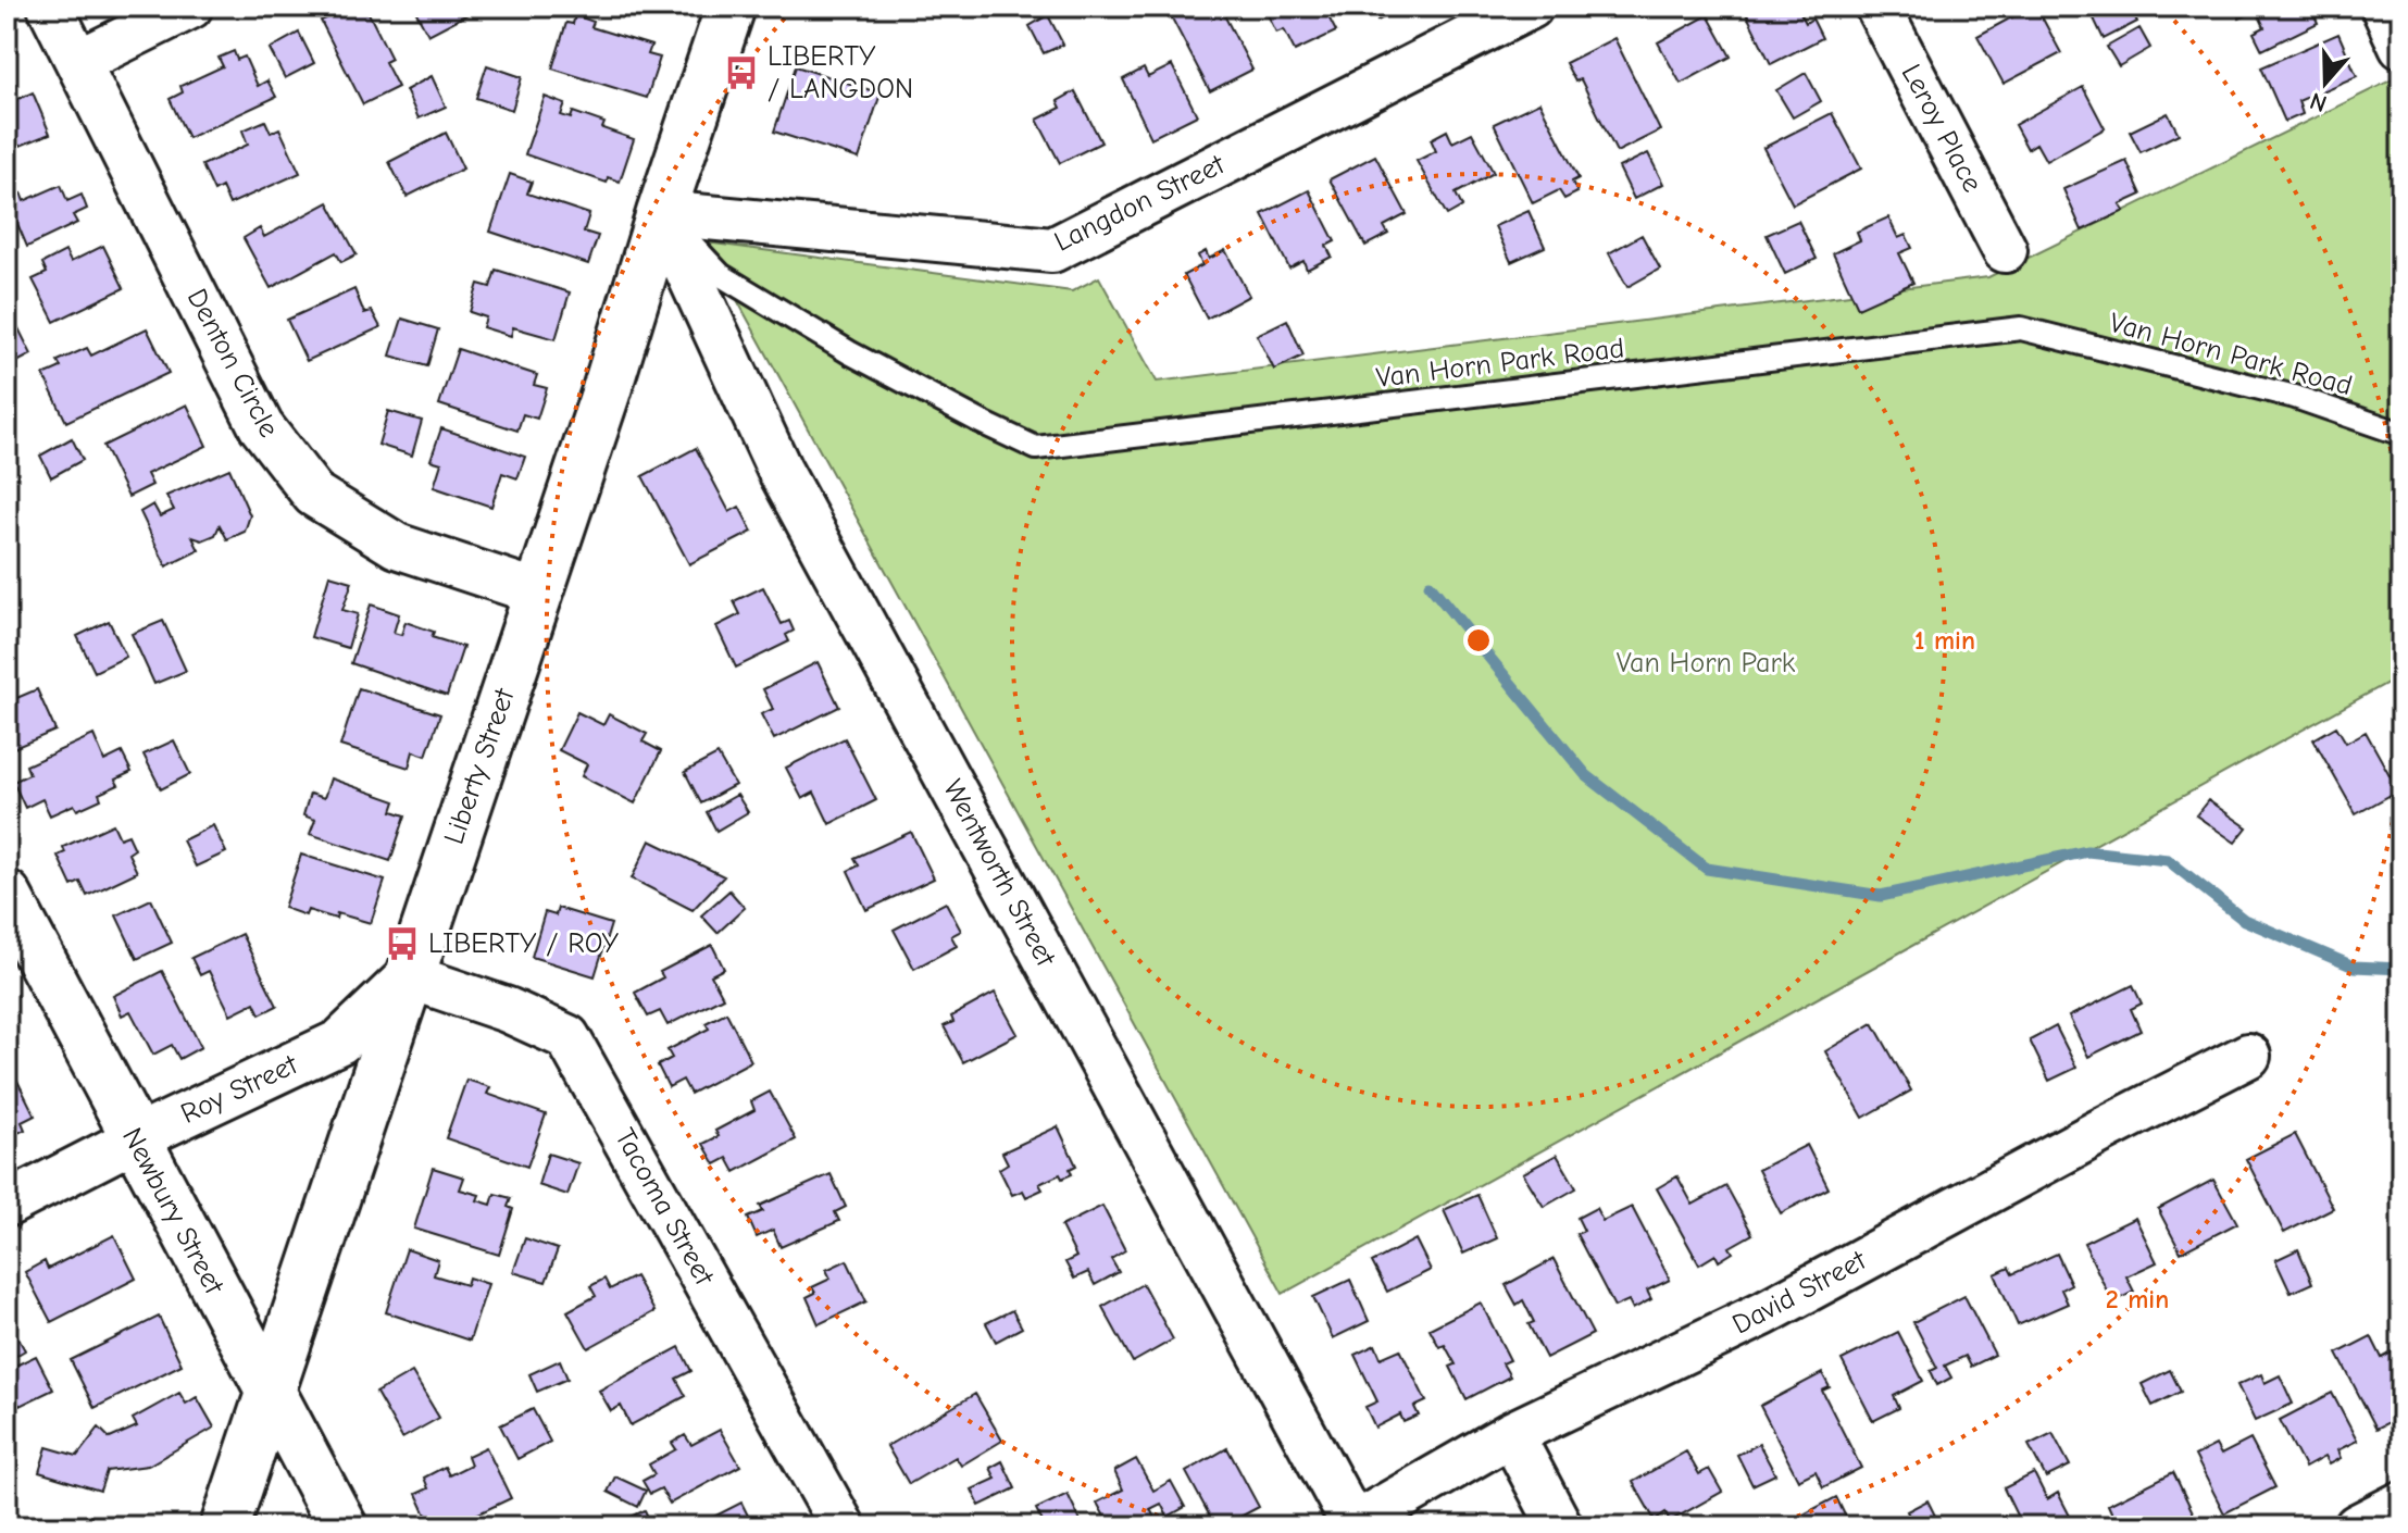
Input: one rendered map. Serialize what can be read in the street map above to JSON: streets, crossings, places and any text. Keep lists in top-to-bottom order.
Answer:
{
  "streets": {
    "main road": ["Liberty Street", "Newbury Street"],
    "street": [
      "Leroy Place",
      "Langdon Street",
      "Denton Circle",
      "Wentworth Street",
      "Roy Street",
      "Tacoma Street",
      "David Street"
    ],
    "lane": ["Van Horn Park Road"]
  },
  "crossings": [
    ["Langdon Street", "Van Horn Park Road"],
    ["Langdon Street", "Liberty Street"],
    ["Langdon Street", "Wentworth Street"],
    ["Van Horn Park Road", "Liberty Street"],
    ["Van Horn Park Road", "Wentworth Street"],
    ["Denton Circle", "Liberty Street"],
    ["Liberty Street", "Wentworth Street"],
    ["Liberty Street", "Roy Street"],
    ["Liberty Street", "Tacoma Street"],
    ["Liberty Street", "Newbury Street"],
    ["Wentworth Street", "David Street"],
    ["Roy Street", "Tacoma Street"],
    ["Roy Street", "Newbury Street"]
  ],
  "parks": ["Van Horn Park"],
  "places": {
    "bus stop": ["LIBERTY / LANGDON", "LIBERTY / ROY"]
  },
  "north": "bottom",
  "rings": ["1 min", "2 min"]
}
